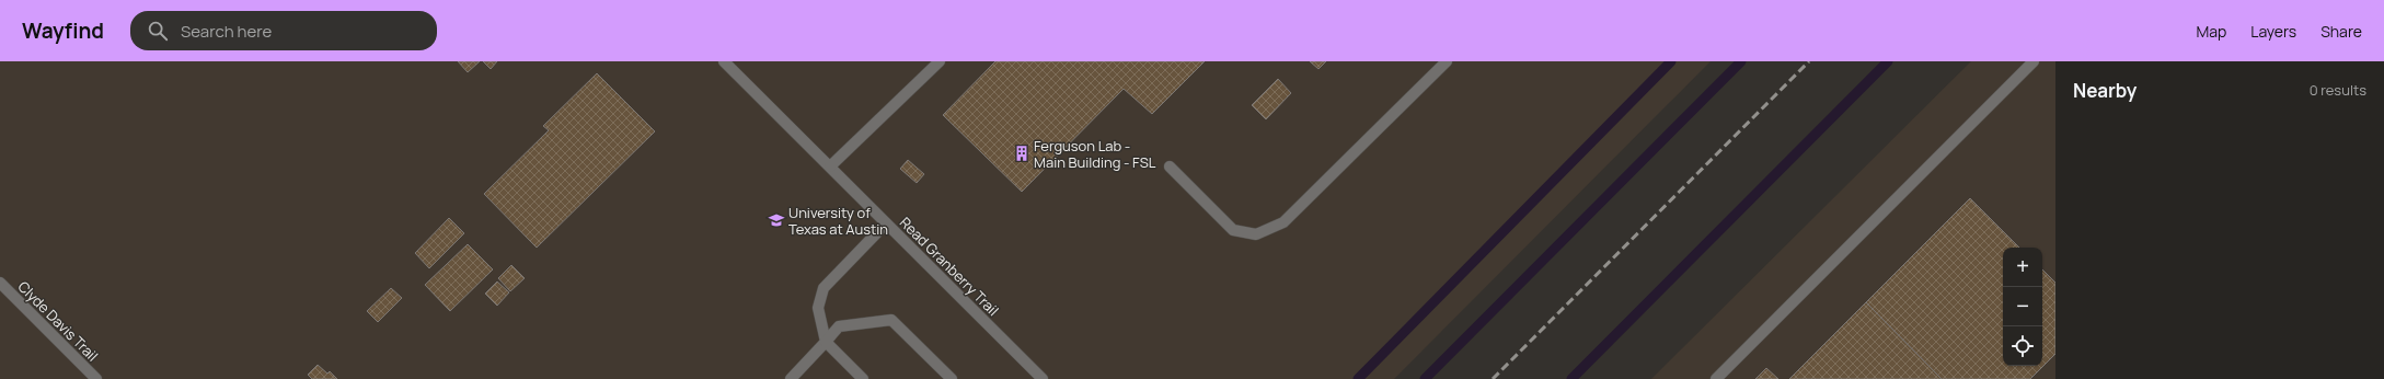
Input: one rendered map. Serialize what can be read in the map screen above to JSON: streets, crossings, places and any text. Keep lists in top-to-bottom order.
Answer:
{
  "streets": {
    "street": ["Read Granberry Trail", "Clyde Davis Trail"]
  },
  "places": {
    "building": ["Ferguson Lab - Main Building - FSL"],
    "school or university": ["University of Texas at Austin"]
  },
  "page": {
    "header": "Wayfind",
    "search": "Search here",
    "nav": ["Map", "Layers", "Share"],
    "heading": ["Nearby", "0 results"],
    "map_buttons": ["+", "−"]
  }
}
